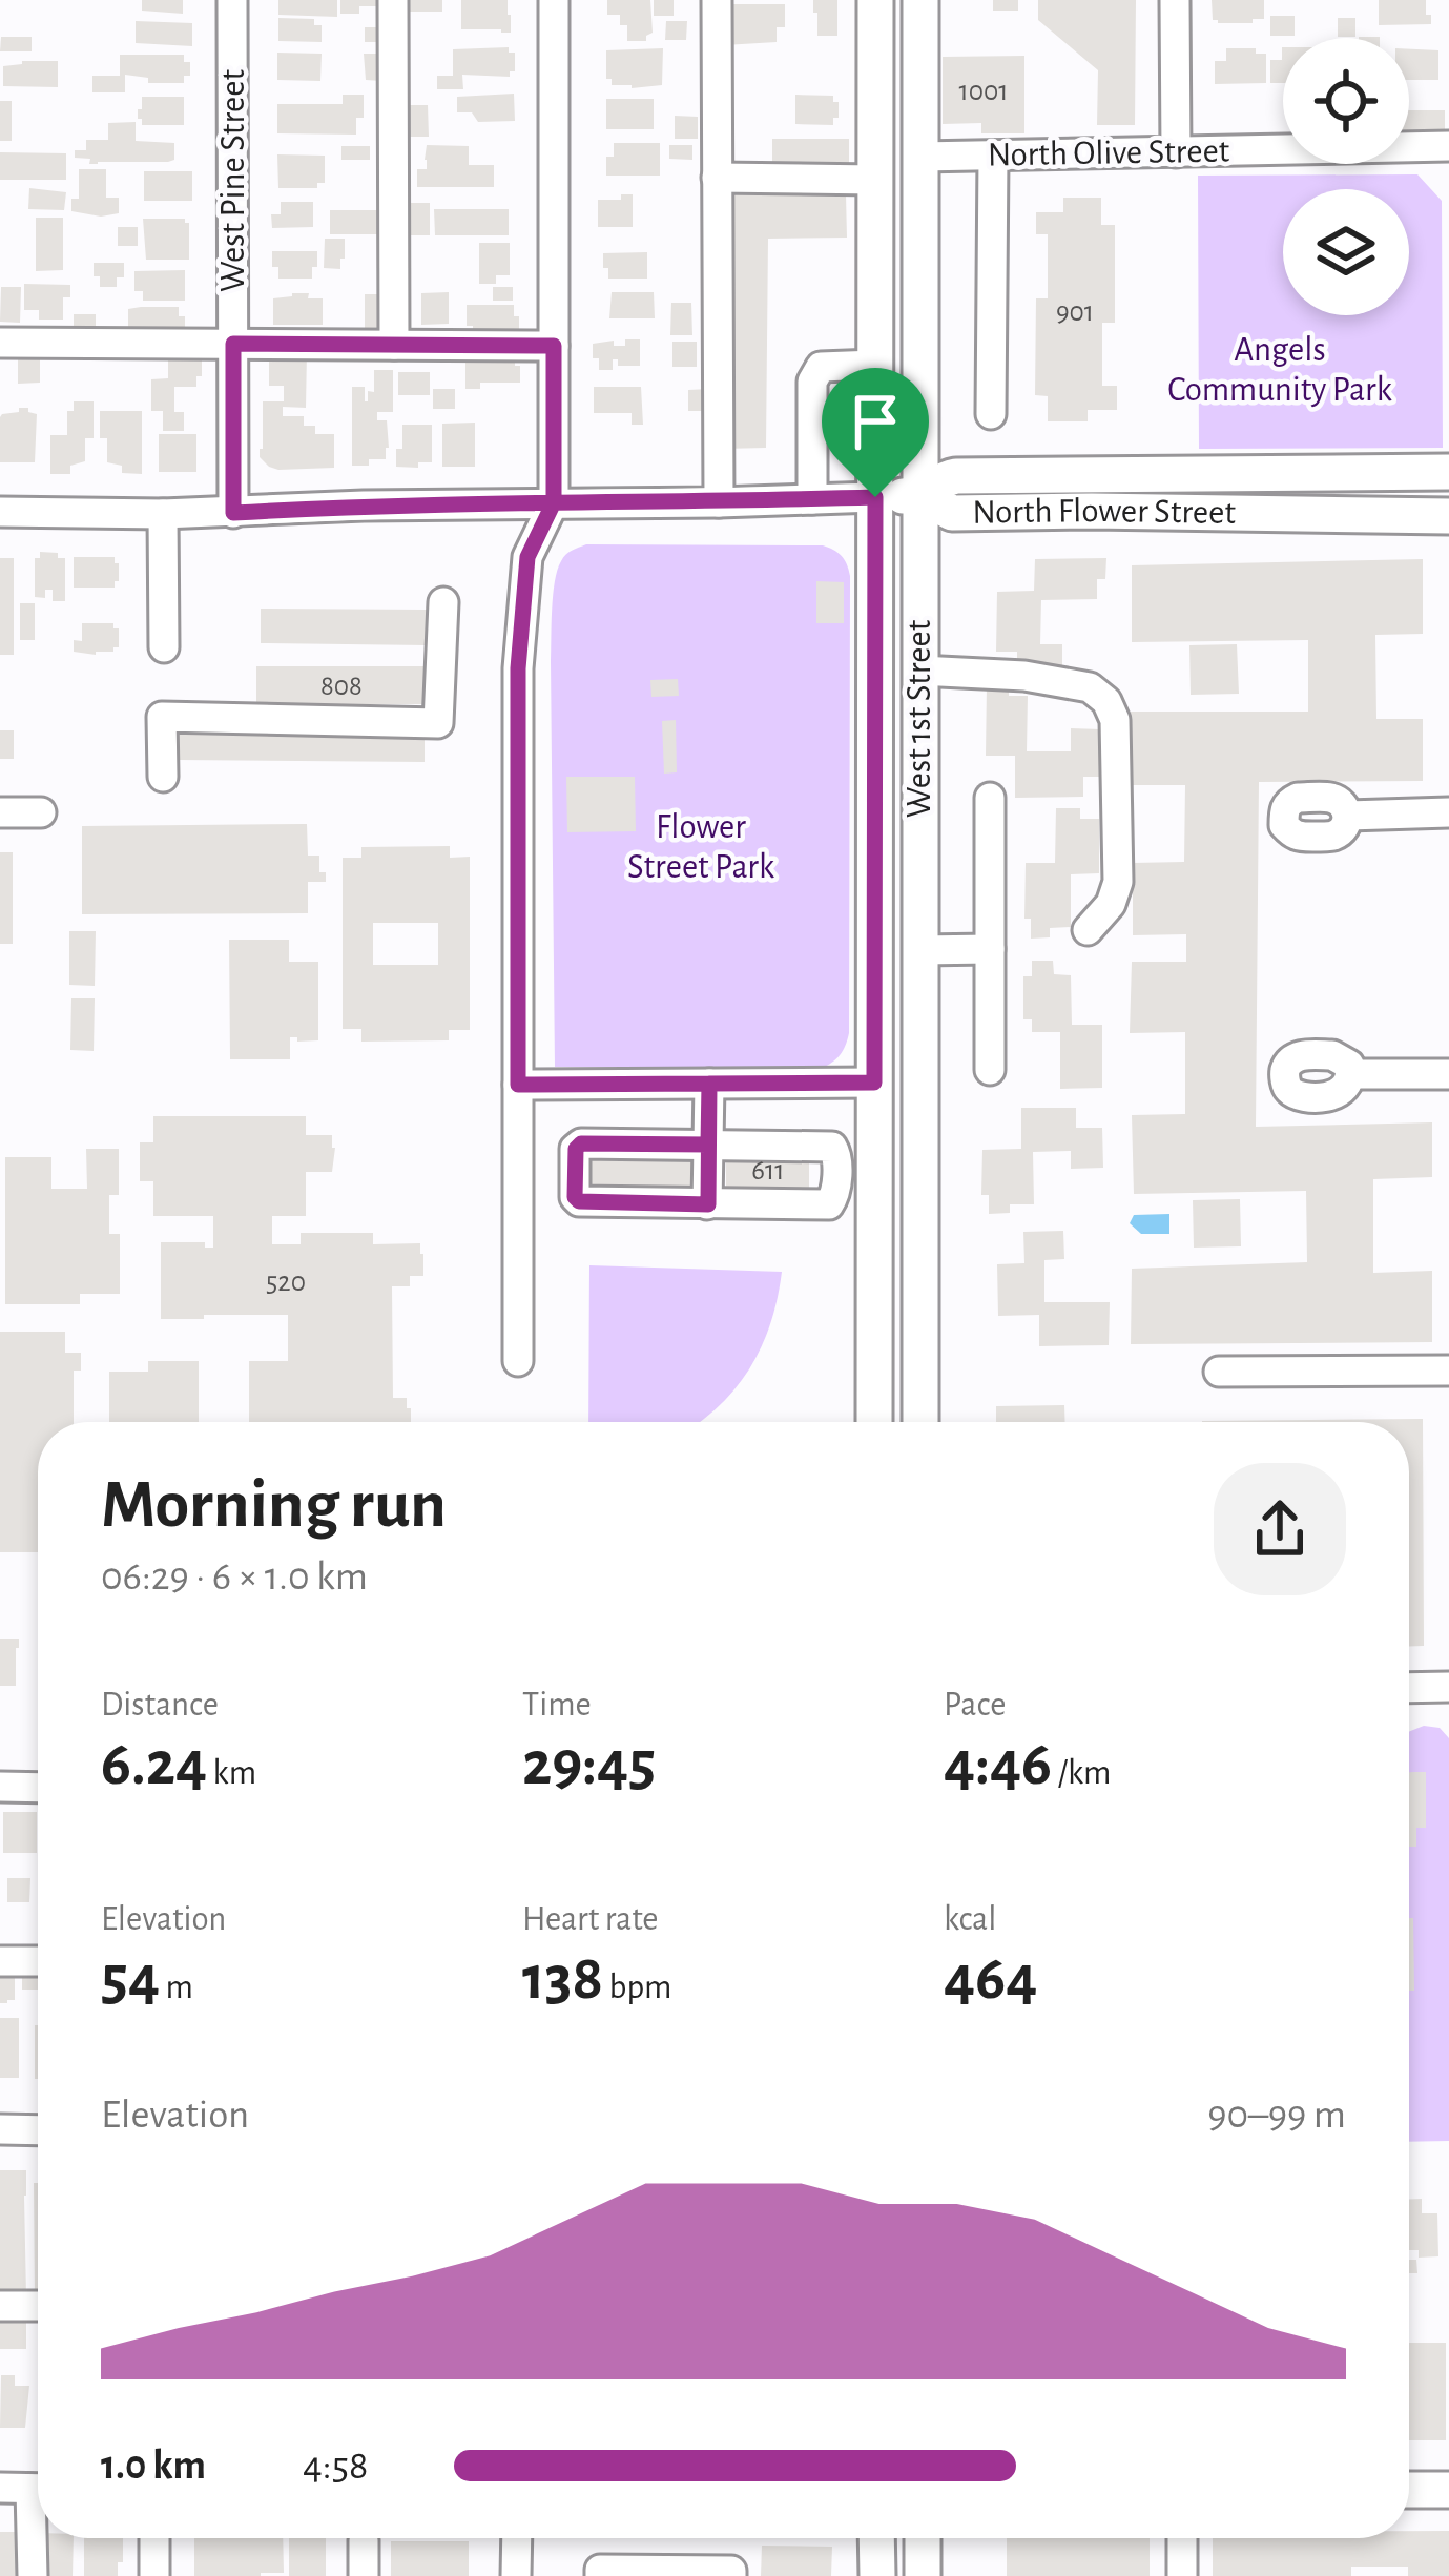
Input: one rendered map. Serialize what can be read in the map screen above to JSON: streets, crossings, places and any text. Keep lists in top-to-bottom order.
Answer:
{
  "streets": {
    "main road": ["North Flower Street", "West 1st Street"],
    "street": ["North Olive Street", "West Pine Street"]
  },
  "crossings": [
    ["North Olive Street", "West 1st Street"],
    ["North Flower Street", "West 1st Street"]
  ],
  "parks": ["Angels Community Park", "Flower Street Park"],
  "house_numbers": [
    "1001",
    "901",
    "808",
    "611",
    "520"
  ],
  "page": {
    "heading": ["Morning run", "06:29 · 6 × 1.0 km"],
    "stats": [
      ["Distance", "6.24 km"],
      ["Time", "29:45"],
      ["Pace", "4:46 /km"],
      ["Elevation", "54 m"],
      ["Heart rate", "138 bpm"],
      ["kcal", "464"]
    ],
    "chart": ["Elevation", "90–99 m"],
    "list": [
      {
        "name": "1.0 km",
        "note": "4:58"
      }
    ]
  }
}
